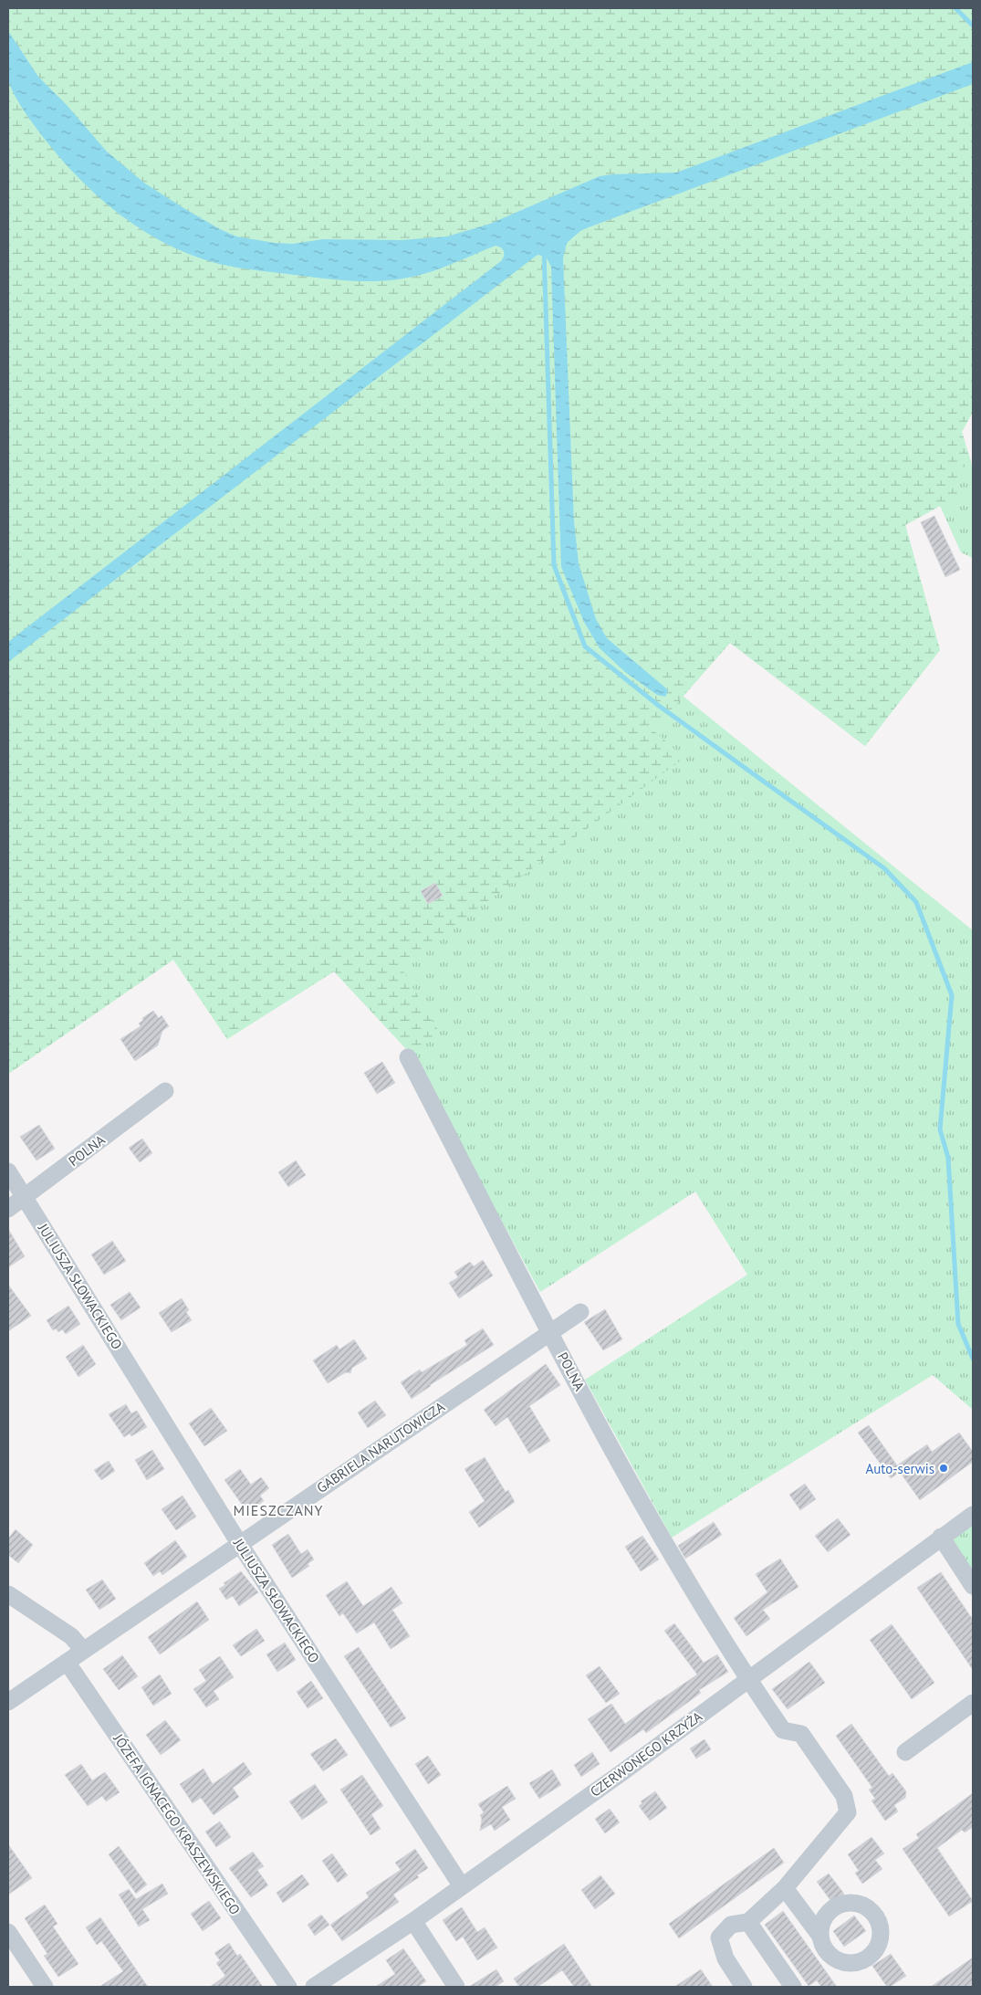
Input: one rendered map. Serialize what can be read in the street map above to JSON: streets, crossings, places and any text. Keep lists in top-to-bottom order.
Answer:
{
  "streets": {
    "street": [
      "POLNA",
      "JULIUSZA SŁOWACKIEGO",
      "GABRIELA NARUTOWICZA",
      "CZERWONEGO KRZYŻA",
      "JÓZEFA IGNACEGO KRASZEWSKIEGO"
    ]
  },
  "crossings": [
    ["POLNA", "JULIUSZA SŁOWACKIEGO"],
    ["POLNA", "GABRIELA NARUTOWICZA"],
    ["POLNA", "CZERWONEGO KRZYŻA"],
    ["JULIUSZA SŁOWACKIEGO", "GABRIELA NARUTOWICZA"],
    ["JULIUSZA SŁOWACKIEGO", "CZERWONEGO KRZYŻA"],
    ["GABRIELA NARUTOWICZA", "JÓZEFA IGNACEGO KRASZEWSKIEGO"]
  ],
  "districts": ["MIESZCZANY"],
  "places": ["Auto-serwis"]
}
